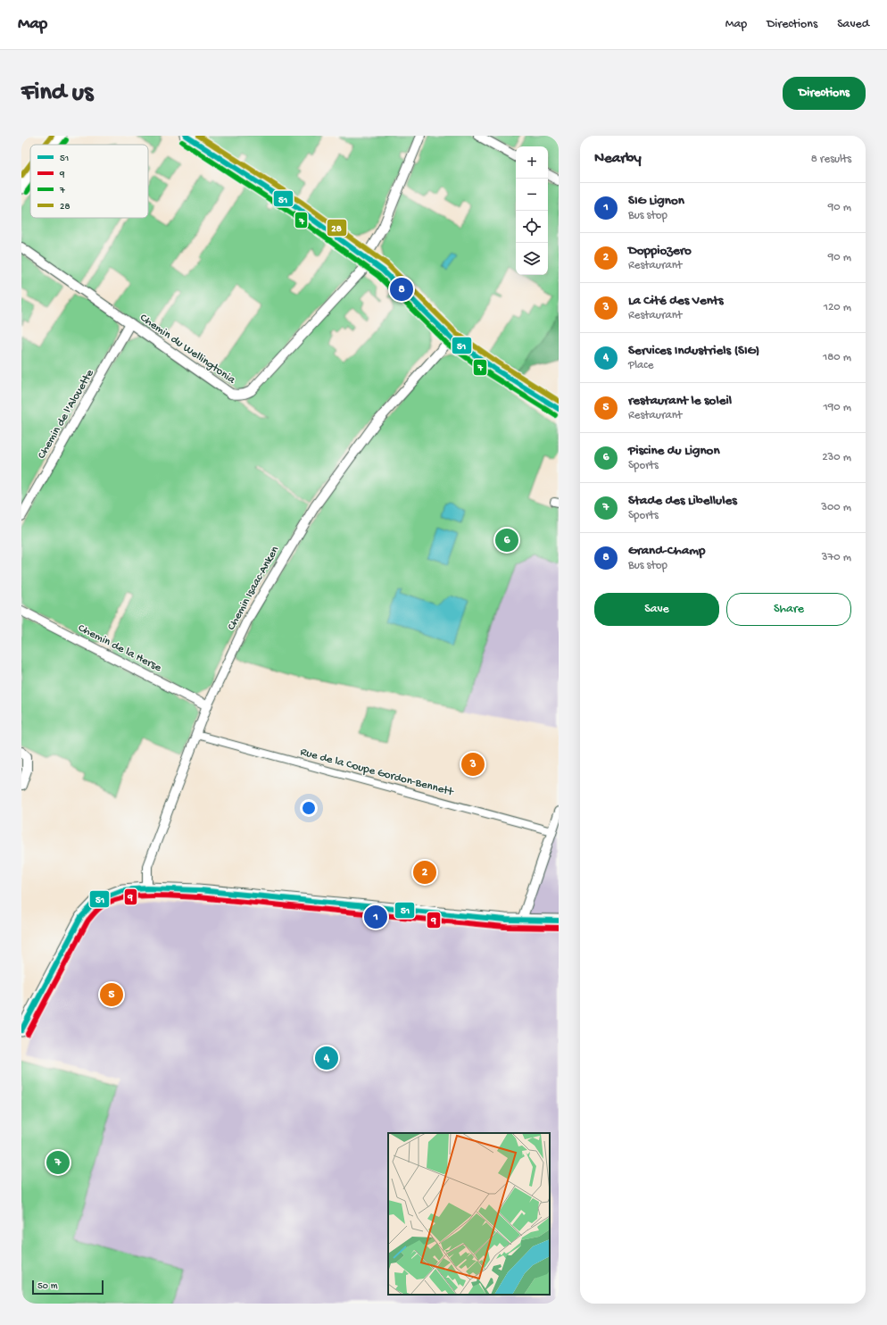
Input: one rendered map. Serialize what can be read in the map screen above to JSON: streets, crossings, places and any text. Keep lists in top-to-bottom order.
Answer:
{
  "streets": {
    "street": [
      "Chemin du Wellingtonia",
      "Chemin de l'Alouette",
      "Chemin Isaac-Anken",
      "Chemin de la Herse",
      "Rue de la Coupe Gordon-Bennett"
    ]
  },
  "crossings": [
    ["Chemin du Wellingtonia", "Chemin de l'Alouette"],
    ["Chemin Isaac-Anken", "Chemin de la Herse"],
    ["Chemin Isaac-Anken", "Rue de la Coupe Gordon-Bennett"]
  ],
  "lines": [
    "transit line 51",
    "transit line 28",
    "transit line 7",
    "transit line 9"
  ],
  "legend": [
    "51",
    "9",
    "7",
    "28"
  ],
  "scale_bar": "50 m",
  "page": {
    "header": "Map",
    "nav": ["Map", "Directions", "Saved"],
    "buttons": [
      "Directions",
      ["Save", "Share"]
    ],
    "title": "Find us",
    "heading": ["Nearby", "8 results"],
    "map_buttons": ["+", "−"],
    "list": [
      {
        "mark": "1",
        "name": "SIG Lignon",
        "note": "Bus stop",
        "value": "90 m"
      },
      {
        "mark": "2",
        "name": "Doppiozero",
        "note": "Restaurant",
        "value": "90 m"
      },
      {
        "mark": "3",
        "name": "La Cité des Vents",
        "note": "Restaurant",
        "value": "120 m"
      },
      {
        "mark": "4",
        "name": "Services Industriels (SIG)",
        "note": "Place",
        "value": "180 m"
      },
      {
        "mark": "5",
        "name": "restaurant le soleil",
        "note": "Restaurant",
        "value": "190 m"
      },
      {
        "mark": "6",
        "name": "Piscine du Lignon",
        "note": "Sports",
        "value": "230 m"
      },
      {
        "mark": "7",
        "name": "Stade des Libellules",
        "note": "Sports",
        "value": "300 m"
      },
      {
        "mark": "8",
        "name": "Grand-Champ",
        "note": "Bus stop",
        "value": "370 m"
      }
    ],
    "pins": [
      "8",
      "6",
      "3",
      "2",
      "1",
      "5",
      "4",
      "7"
    ],
    "scale": "50 m"
  }
}
